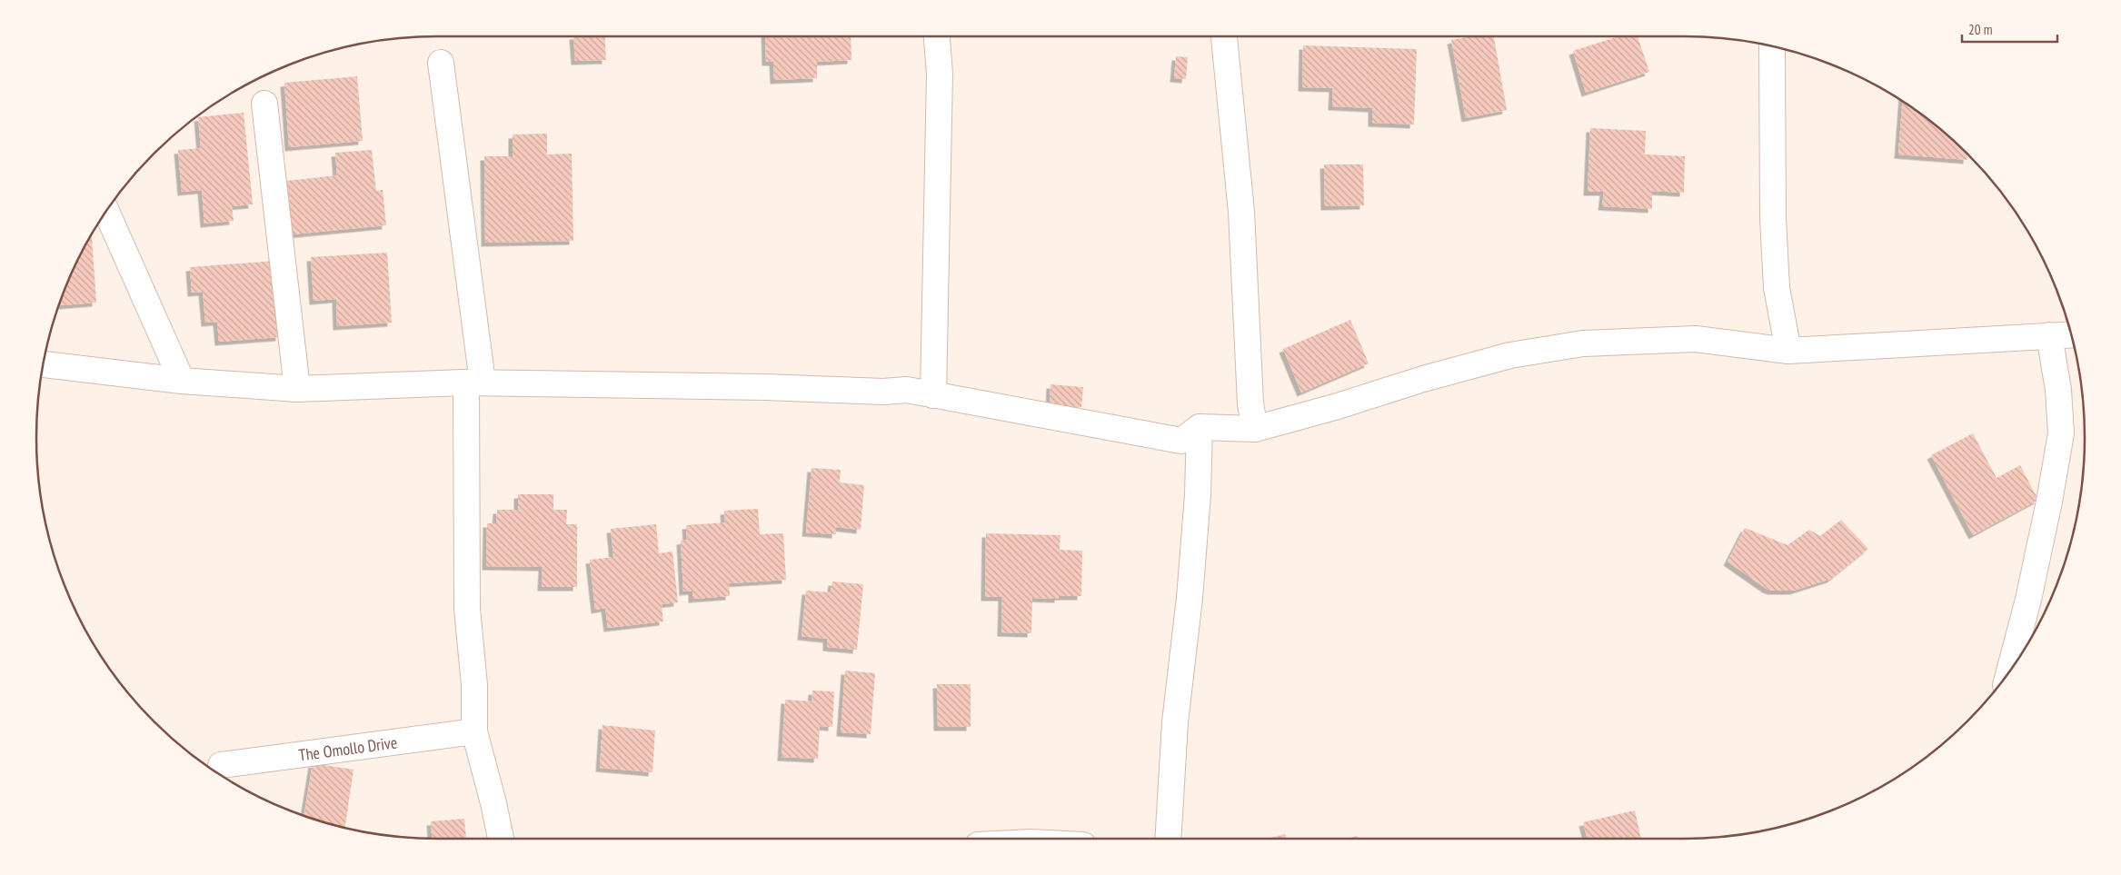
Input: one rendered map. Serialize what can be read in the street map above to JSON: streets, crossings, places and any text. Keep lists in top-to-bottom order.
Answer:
{
  "streets": {
    "street": ["The Omollo Drive"]
  },
  "scale_bar": "20 m"
}
